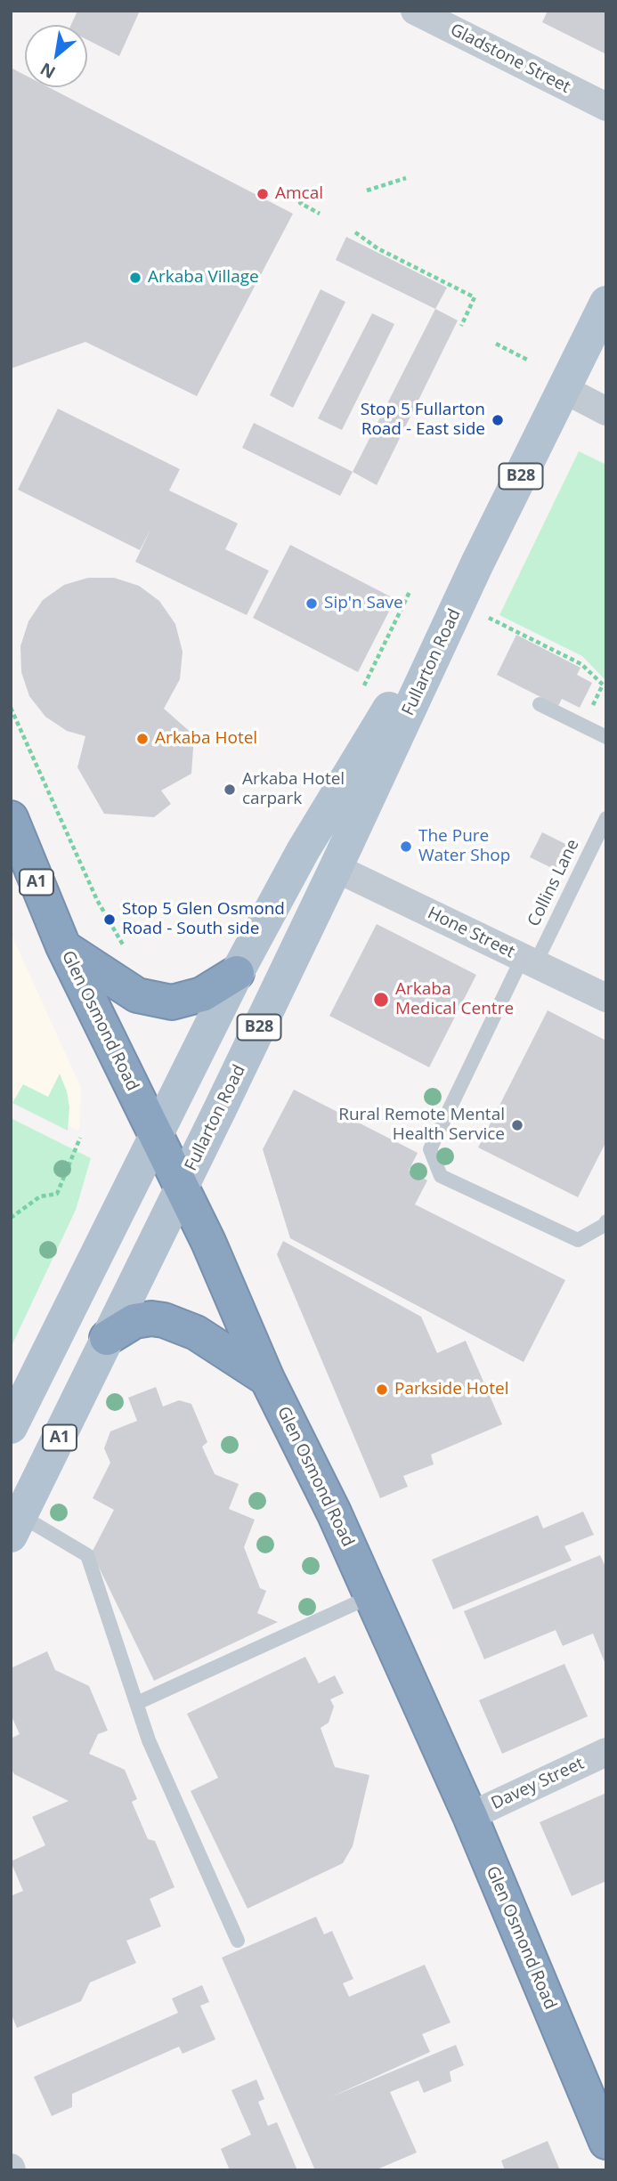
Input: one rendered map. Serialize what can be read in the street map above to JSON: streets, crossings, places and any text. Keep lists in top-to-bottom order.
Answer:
{
  "streets": {
    "highway": ["A1", "Glen Osmond Road"],
    "main road": ["B28", "Fullarton Road"],
    "street": ["Gladstone Street", "Hone Street", "Davey Street"],
    "lane": ["Collins Lane"]
  },
  "crossings": [
    ["Fullarton Road", "Hone Street"],
    ["Fullarton Road", "Glen Osmond Road"],
    ["Collins Lane", "Hone Street"],
    ["Glen Osmond Road", "Davey Street"]
  ],
  "places": [
    "Amcal",
    "Arkaba Village",
    "Stop 5 Fullarton Road - East side",
    "Sip'n Save",
    "Arkaba Hotel",
    "Arkaba Hotel carpark",
    "The Pure Water Shop",
    "Stop 5 Glen Osmond Road - South side",
    "Arkaba Medical Centre",
    "Rural Remote Mental Health Service",
    "Parkside Hotel"
  ],
  "north": "bottom left"
}
